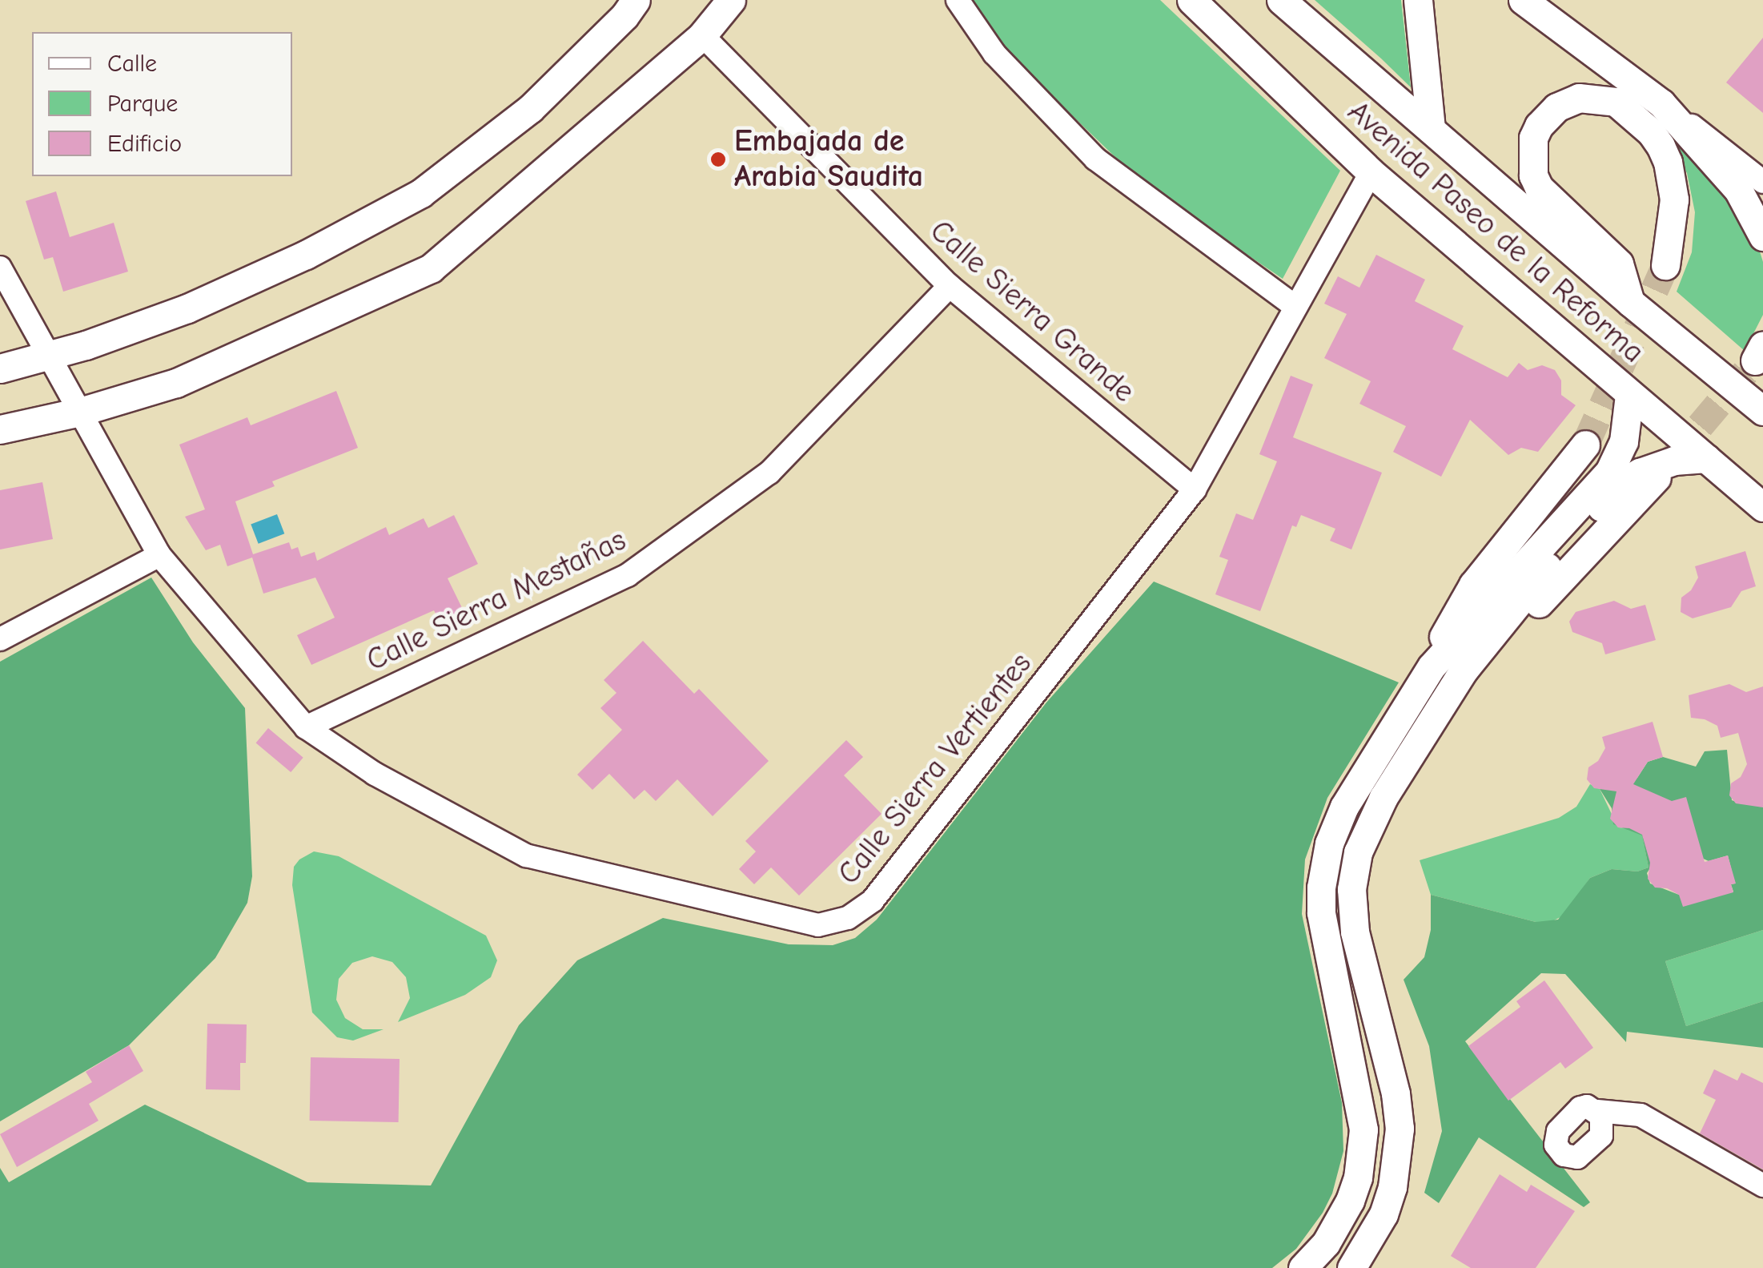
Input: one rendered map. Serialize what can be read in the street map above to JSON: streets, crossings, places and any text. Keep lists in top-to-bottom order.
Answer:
{
  "streets": {
    "main road": ["Avenida Paseo de la Reforma"],
    "street": ["Calle Sierra Grande", "Calle Sierra Mestañas", "Calle Sierra Vertientes"]
  },
  "crossings": [
    ["Avenida Paseo de la Reforma", "Calle Sierra Vertientes"],
    ["Calle Sierra Grande", "Calle Sierra Mestañas"],
    ["Calle Sierra Grande", "Calle Sierra Vertientes"],
    ["Calle Sierra Mestañas", "Calle Sierra Vertientes"]
  ],
  "places": ["Embajada de Arabia Saudita"],
  "legend": ["Calle", "Parque", "Edificio"]
}
